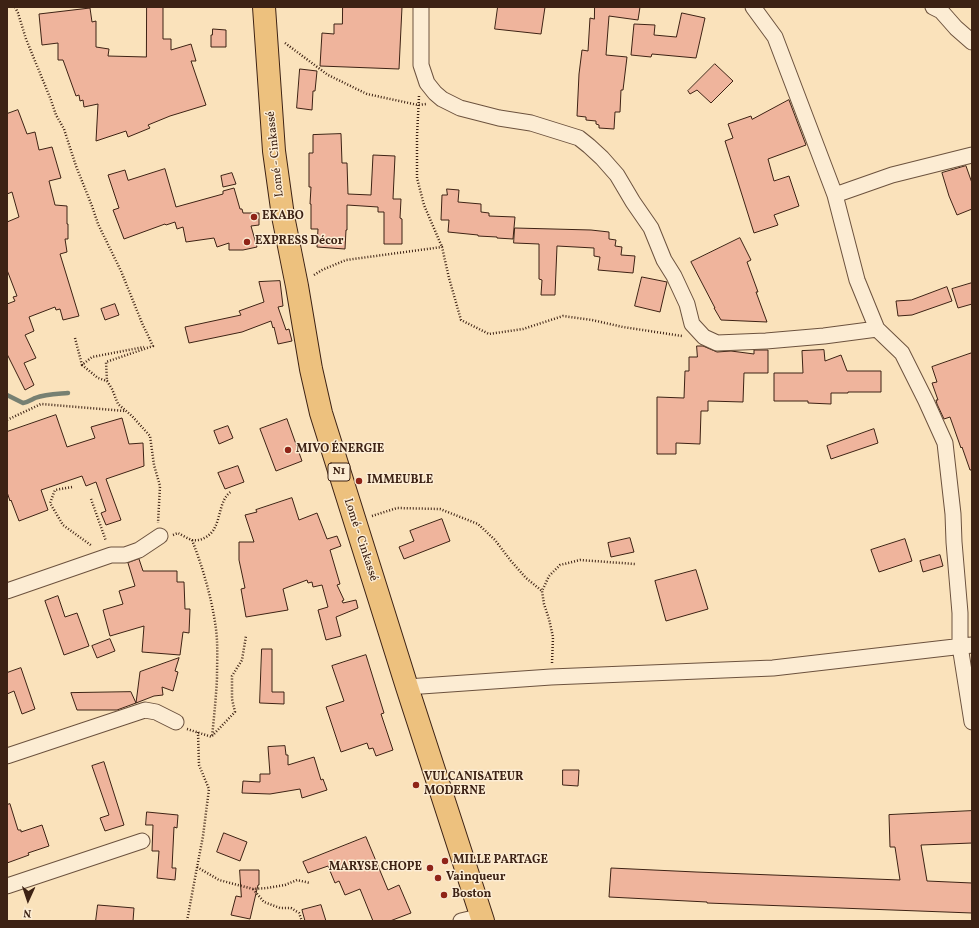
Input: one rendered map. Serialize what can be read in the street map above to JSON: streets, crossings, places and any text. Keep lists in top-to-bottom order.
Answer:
{
  "streets": {
    "highway": ["Lomé - Cinkassé", "N1"]
  },
  "places": [
    "EKABO",
    "EXPRESS Décor",
    "MIVO ÉNERGIE",
    "IMMEUBLE",
    "VULCANISATEUR MODERNE",
    "MILLE PARTAGE",
    "MARYSE CHOPE",
    "Vainqueur",
    "Boston"
  ],
  "north": "bottom"
}
